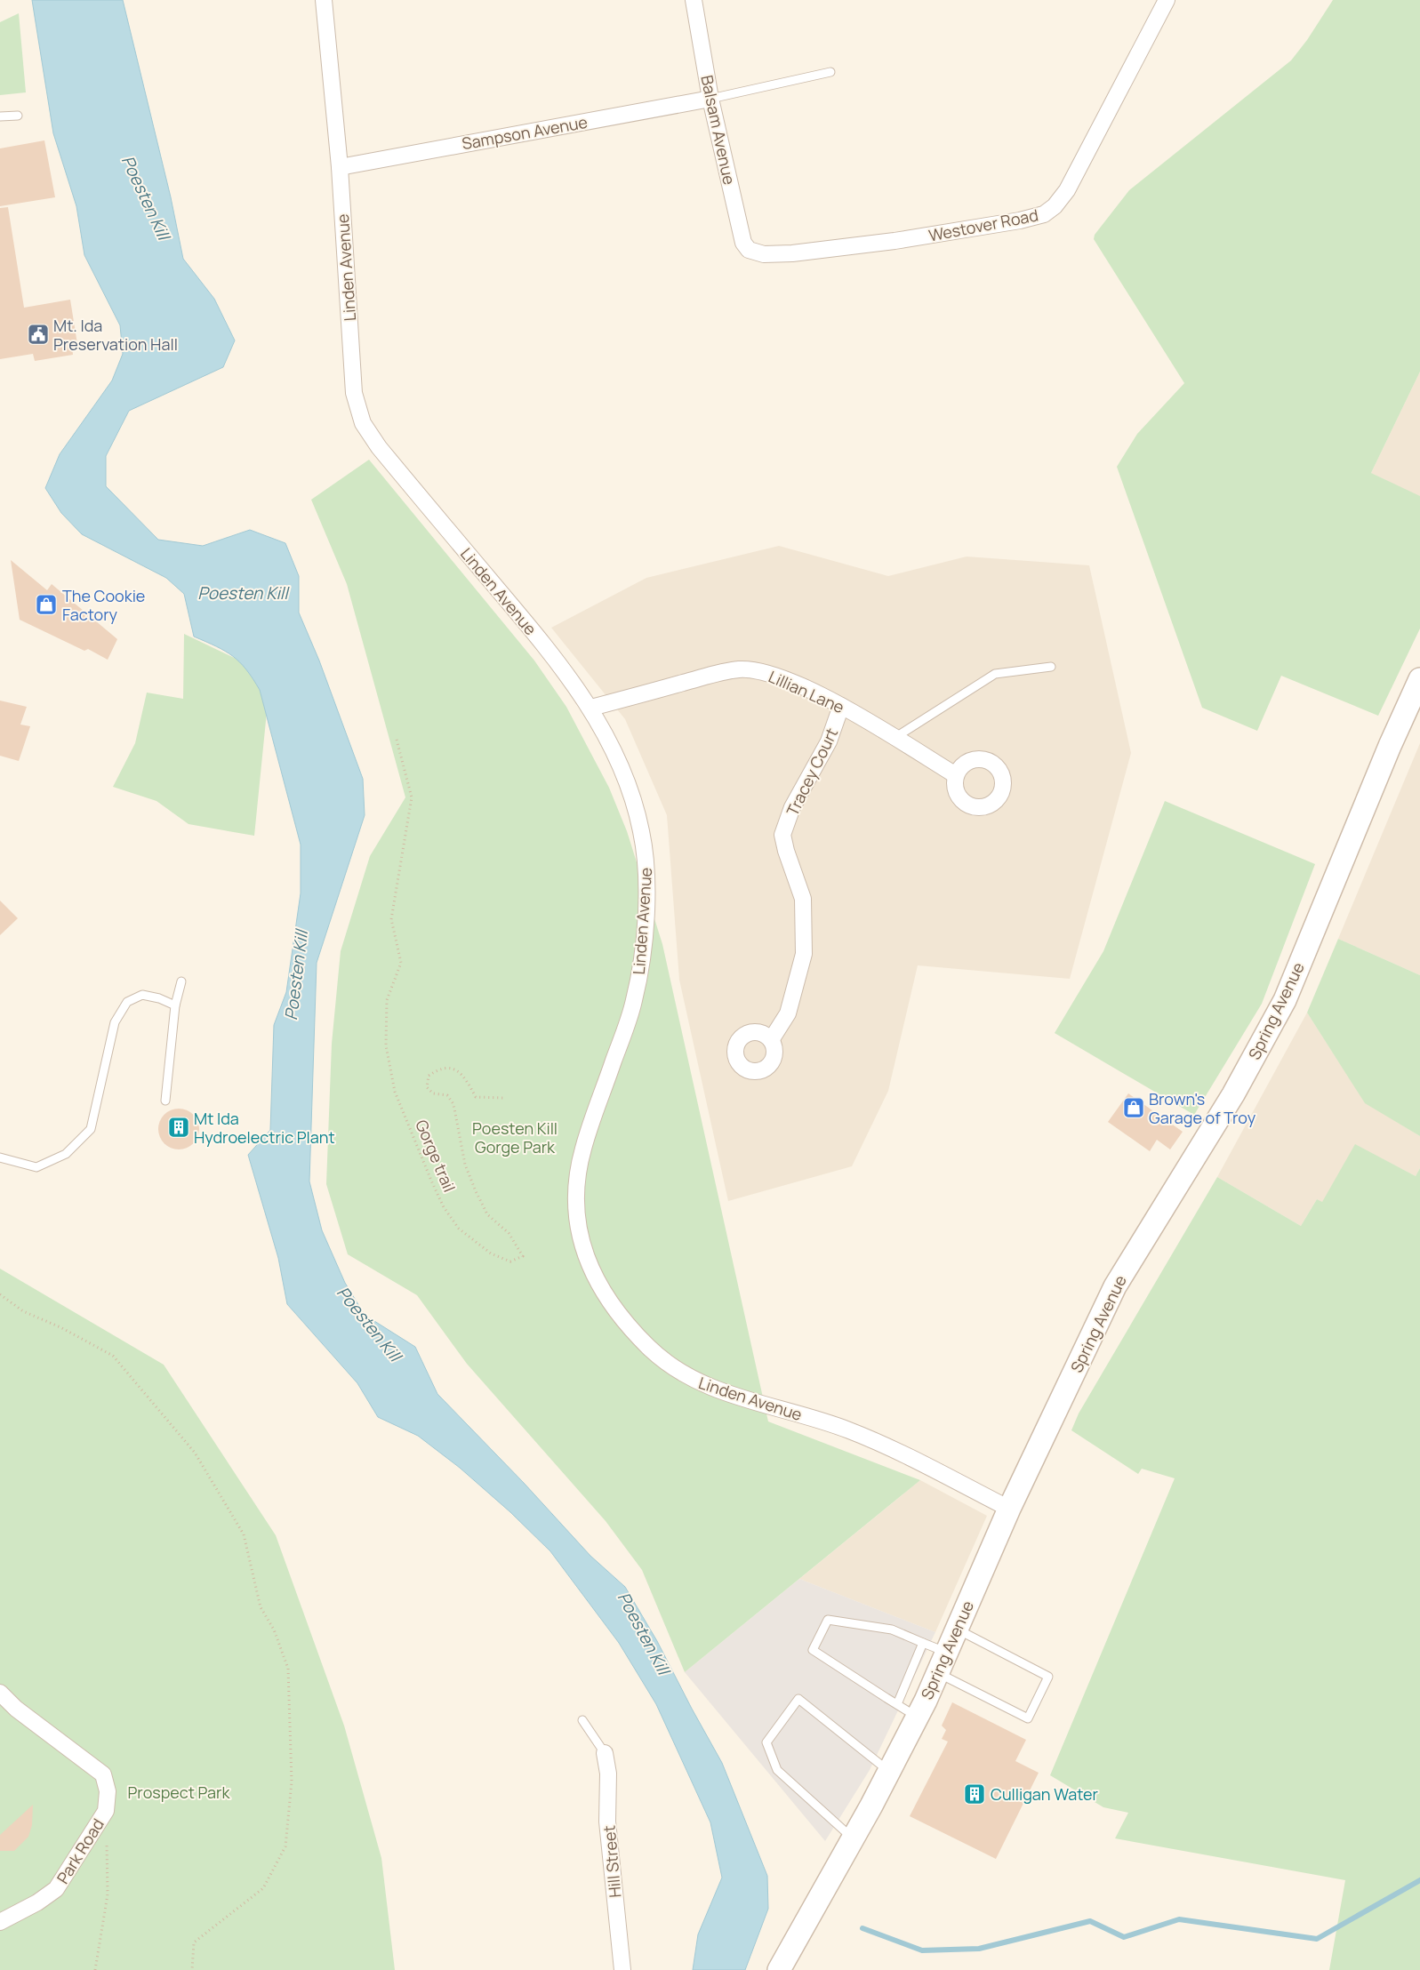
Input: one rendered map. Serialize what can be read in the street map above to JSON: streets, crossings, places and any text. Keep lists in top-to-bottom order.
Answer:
{
  "streets": {
    "street": [
      "Balsam Avenue",
      "Sampson Avenue",
      "Westover Road",
      "Linden Avenue",
      "Lillian Lane",
      "Tracey Court",
      "Spring Avenue",
      "Park Road",
      "Hill Street"
    ],
    "path": ["Gorge trail"]
  },
  "crossings": [
    ["Balsam Avenue", "Sampson Avenue"],
    ["Balsam Avenue", "Westover Road"],
    ["Sampson Avenue", "Linden Avenue"],
    ["Linden Avenue", "Lillian Lane"],
    ["Linden Avenue", "Spring Avenue"],
    ["Lillian Lane", "Tracey Court"]
  ],
  "water": ["Poesten Kill"],
  "parks": ["Poesten Kill Gorge Park", "Prospect Park"],
  "places": {
    "public building": ["Mt. Ida Preservation Hall"],
    "shop": ["The Cookie Factory", "Brown's Garage of Troy"],
    "building": ["Mt Ida Hydroelectric Plant", "Culligan Water"]
  }
}
